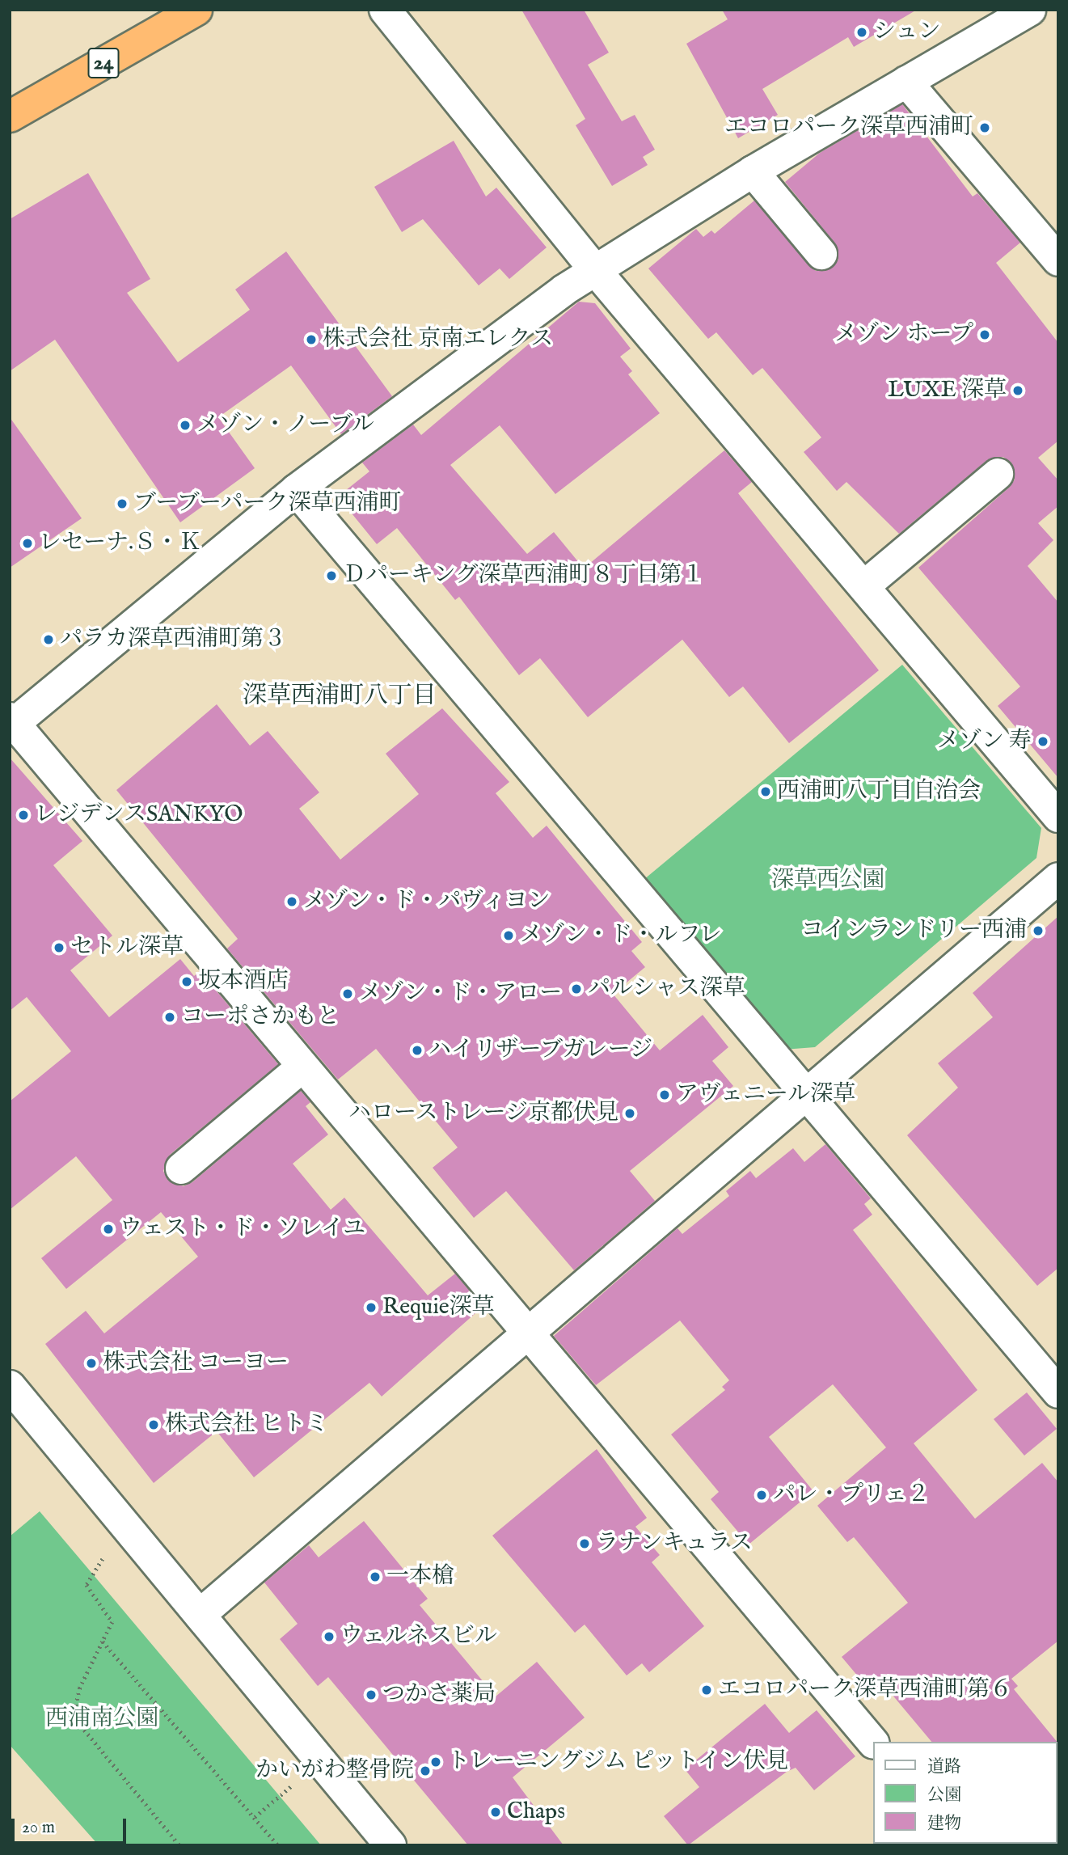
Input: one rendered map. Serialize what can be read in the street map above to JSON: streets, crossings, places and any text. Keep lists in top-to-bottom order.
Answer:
{
  "streets": {
    "highway": ["24"]
  },
  "districts": ["深草西浦町八丁目"],
  "parks": ["深草西公園", "西浦南公園"],
  "places": [
    "シュン",
    "エコロパーク深草西浦町",
    "メゾン ホープ",
    "株式会社 京南エレクス",
    "LUXE 深草",
    "メゾン・ノーブル",
    "ブーブーパーク深草西浦町",
    "レセーナ.Ｓ・Ｋ",
    "Ｄパーキング深草西浦町８丁目第１",
    "パラカ深草西浦町第３",
    "メゾン 寿",
    "西浦町八丁目自治会",
    "レジデンスSANKYO",
    "メゾン・ド・パヴィヨン",
    "コインランドリー西浦",
    "メゾン・ド・ルフレ",
    "セトル深草",
    "坂本酒店",
    "パルシャス深草",
    "メゾン・ド・アロー",
    "コーポさかもと",
    "ハイリザーブガレージ",
    "アヴェニール深草",
    "ハローストレージ京都伏見",
    "ウェスト・ド・ソレイユ",
    "Requie深草",
    "株式会社 コーヨー",
    "株式会社 ヒトミ",
    "パレ・プリェ２",
    "ラナンキュラス",
    "一本槍",
    "ウェルネスビル",
    "エコロパーク深草西浦町第６",
    "つかさ薬局",
    "トレーニングジム ピットイン伏見",
    "かいがわ整骨院",
    "Chaps"
  ],
  "legend": ["道路", "公園", "建物"],
  "scale_bar": "20 m"
}
